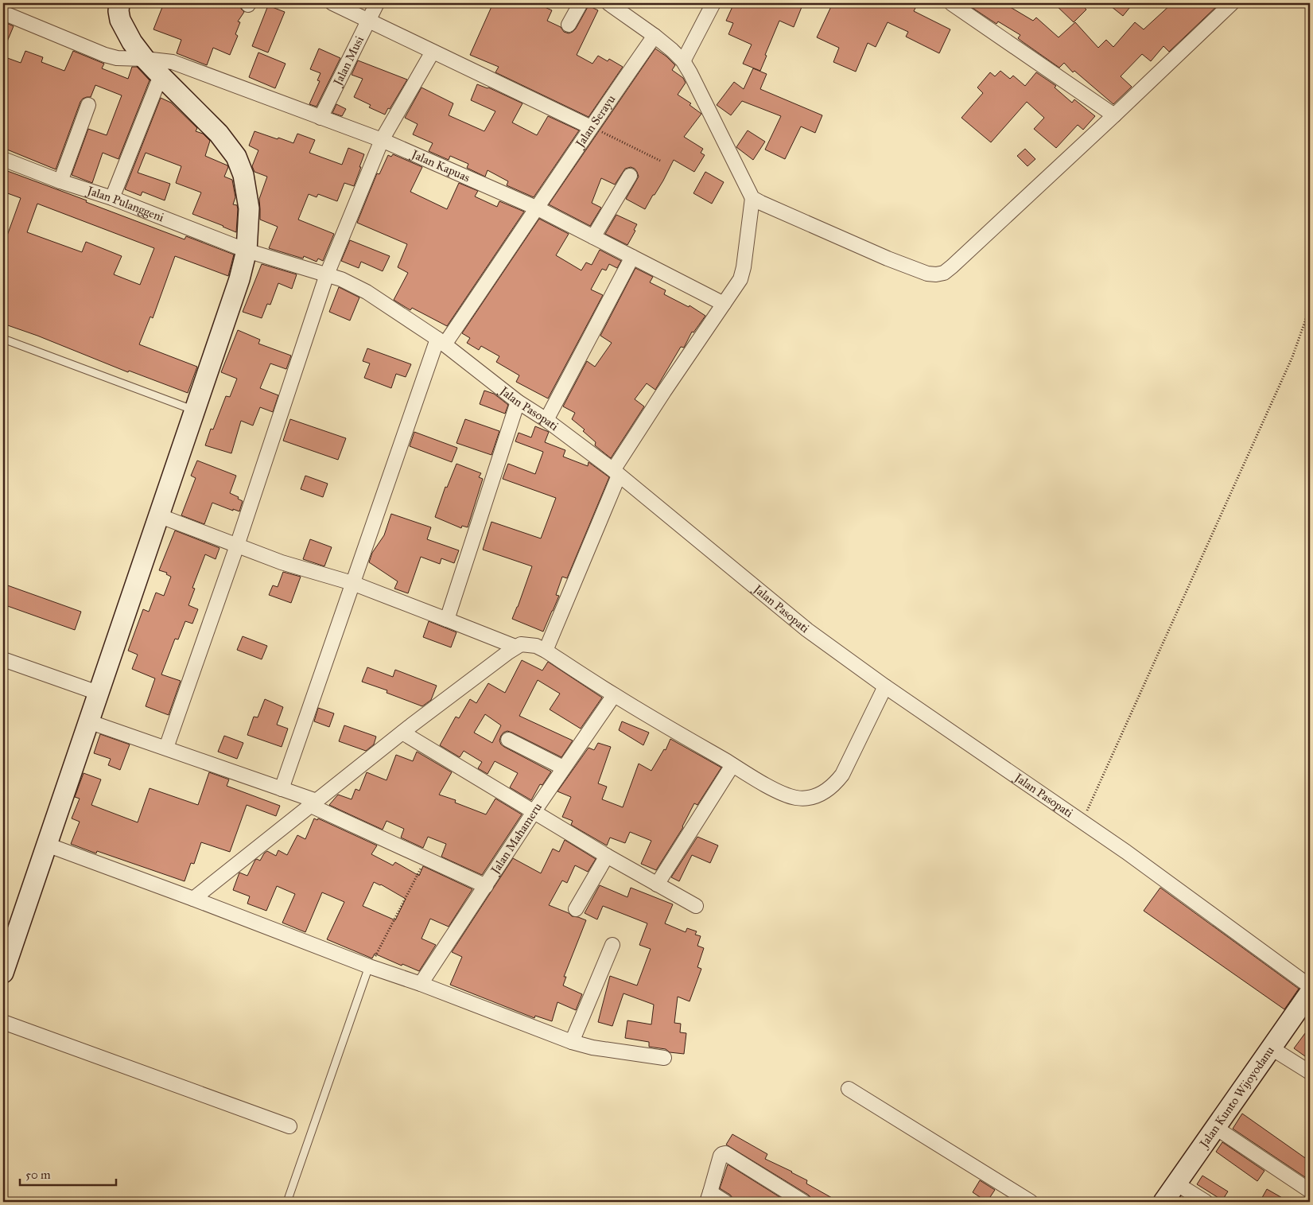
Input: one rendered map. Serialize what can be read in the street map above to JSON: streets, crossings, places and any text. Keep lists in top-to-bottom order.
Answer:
{
  "streets": {
    "main road": ["Jalan Kunto Wijoyodanu"],
    "street": [
      "Jalan Musi",
      "Jalan Serayu",
      "Jalan Kapuas",
      "Jalan Pulanggeni",
      "Jalan Pasopati",
      "Jalan Mahameru"
    ]
  },
  "crossings": [
    ["Jalan Musi", "Jalan Kapuas"],
    ["Jalan Serayu", "Jalan Kapuas"],
    ["Jalan Serayu", "Jalan Pasopati"],
    ["Jalan Pulanggeni", "Jalan Pasopati"]
  ],
  "scale_bar": "50 m"
}
